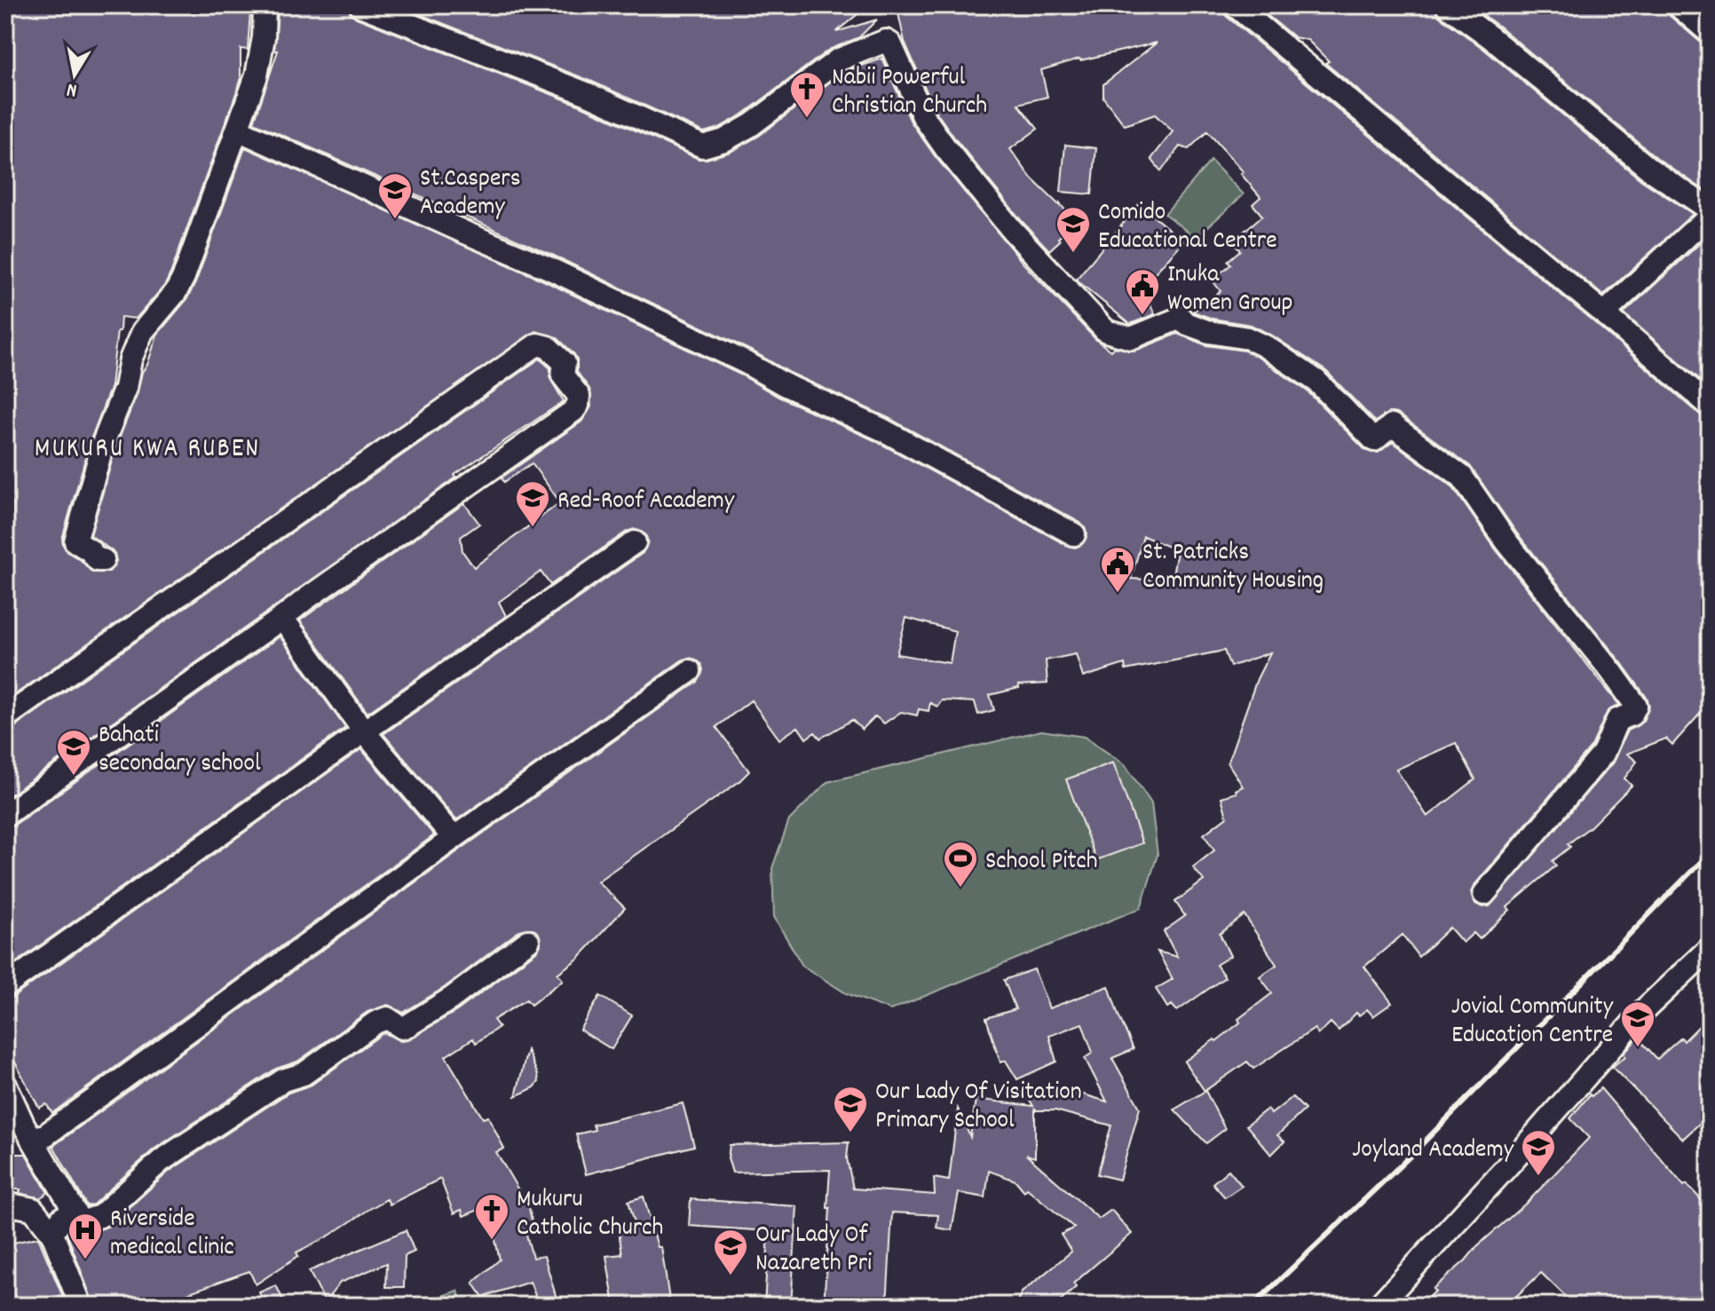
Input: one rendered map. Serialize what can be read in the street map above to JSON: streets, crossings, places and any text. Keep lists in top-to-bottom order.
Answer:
{
  "districts": ["MUKURU KWA RUBEN"],
  "places": {
    "church": ["Nabii Powerful Christian Church", "Mukuru Catholic Church"],
    "school or university": [
      "St.Caspers Academy",
      "Comido Educational Centre",
      "Red-Roof Academy",
      "Bahati secondary school",
      "Jovial Community Education Centre",
      "Our Lady Of Visitation Primary School",
      "Joyland Academy",
      "Our Lady Of Nazareth Pri"
    ],
    "public building": ["Inuka Women Group", "St. Patricks Community Housing"],
    "sports": ["School Pitch"],
    "hospital": ["Riverside medical clinic"]
  },
  "north": "bottom"
}
